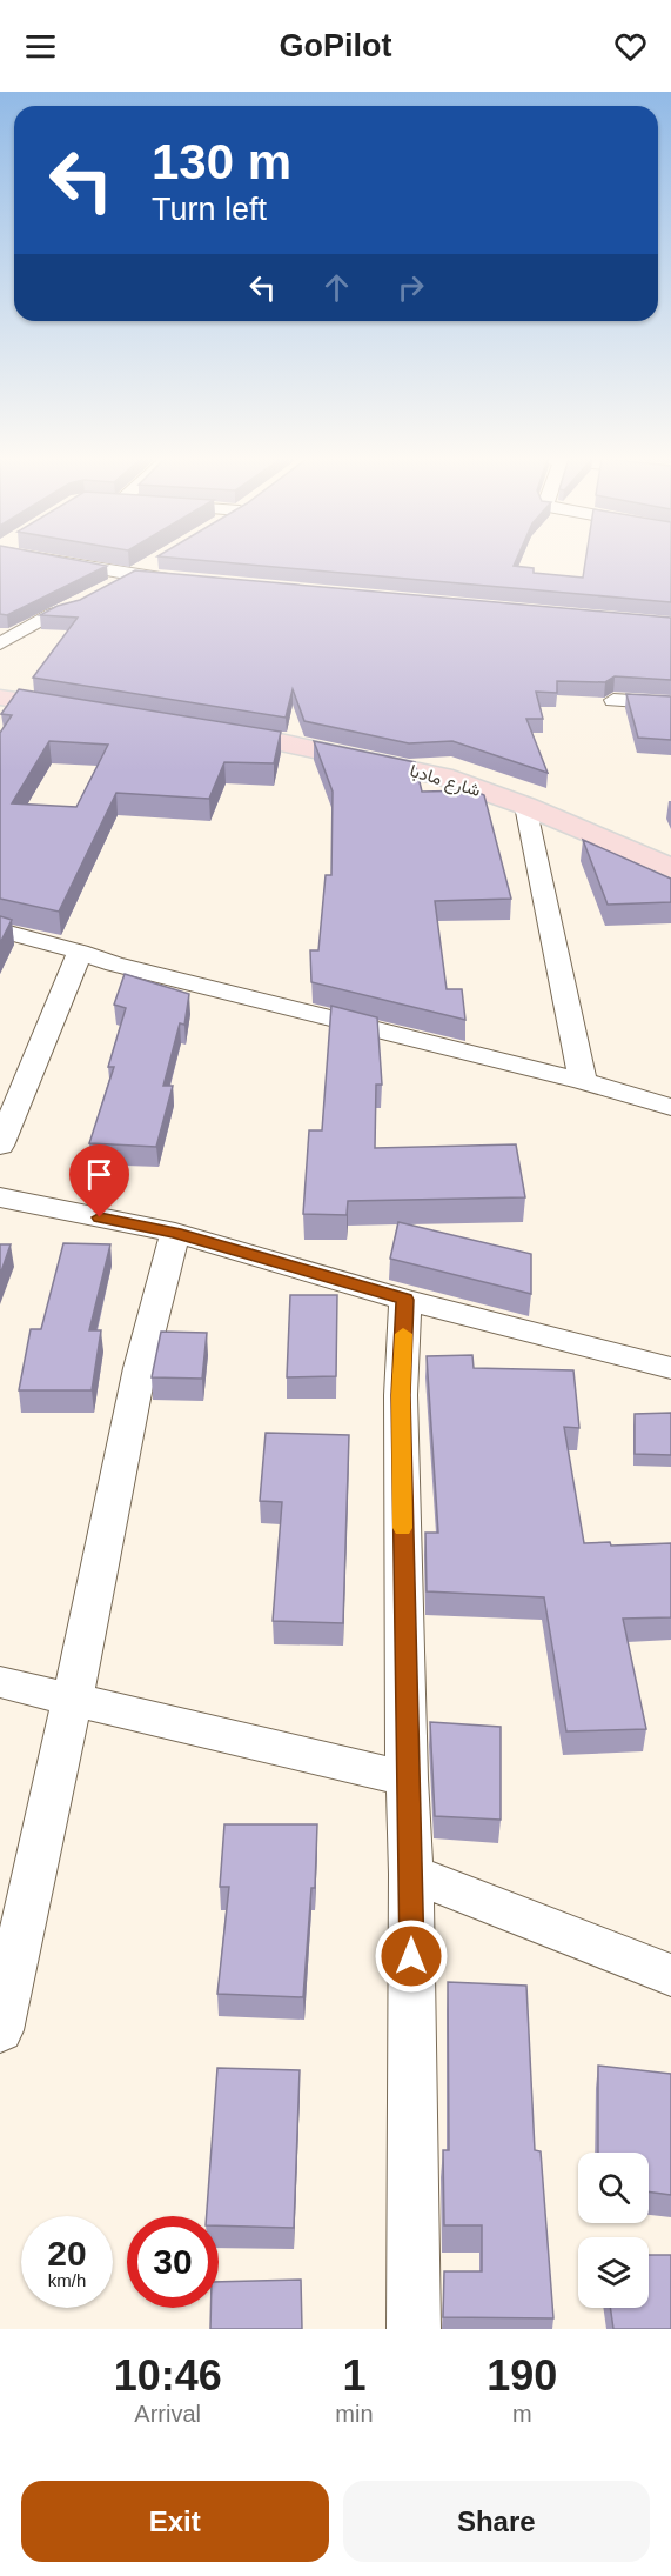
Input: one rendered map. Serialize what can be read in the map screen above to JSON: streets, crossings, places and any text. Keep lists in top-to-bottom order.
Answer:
{
  "streets": {
    "main road": ["شارع مادبا"]
  },
  "page": {
    "header": "GoPilot",
    "turn": ["130 m", "Turn left"],
    "speed": "20 km/h",
    "limit": "30",
    "eta": [
      "10:46",
      "Arrival",
      "1",
      "min",
      "190",
      "m"
    ],
    "buttons": ["Exit", "Share"]
  }
}
